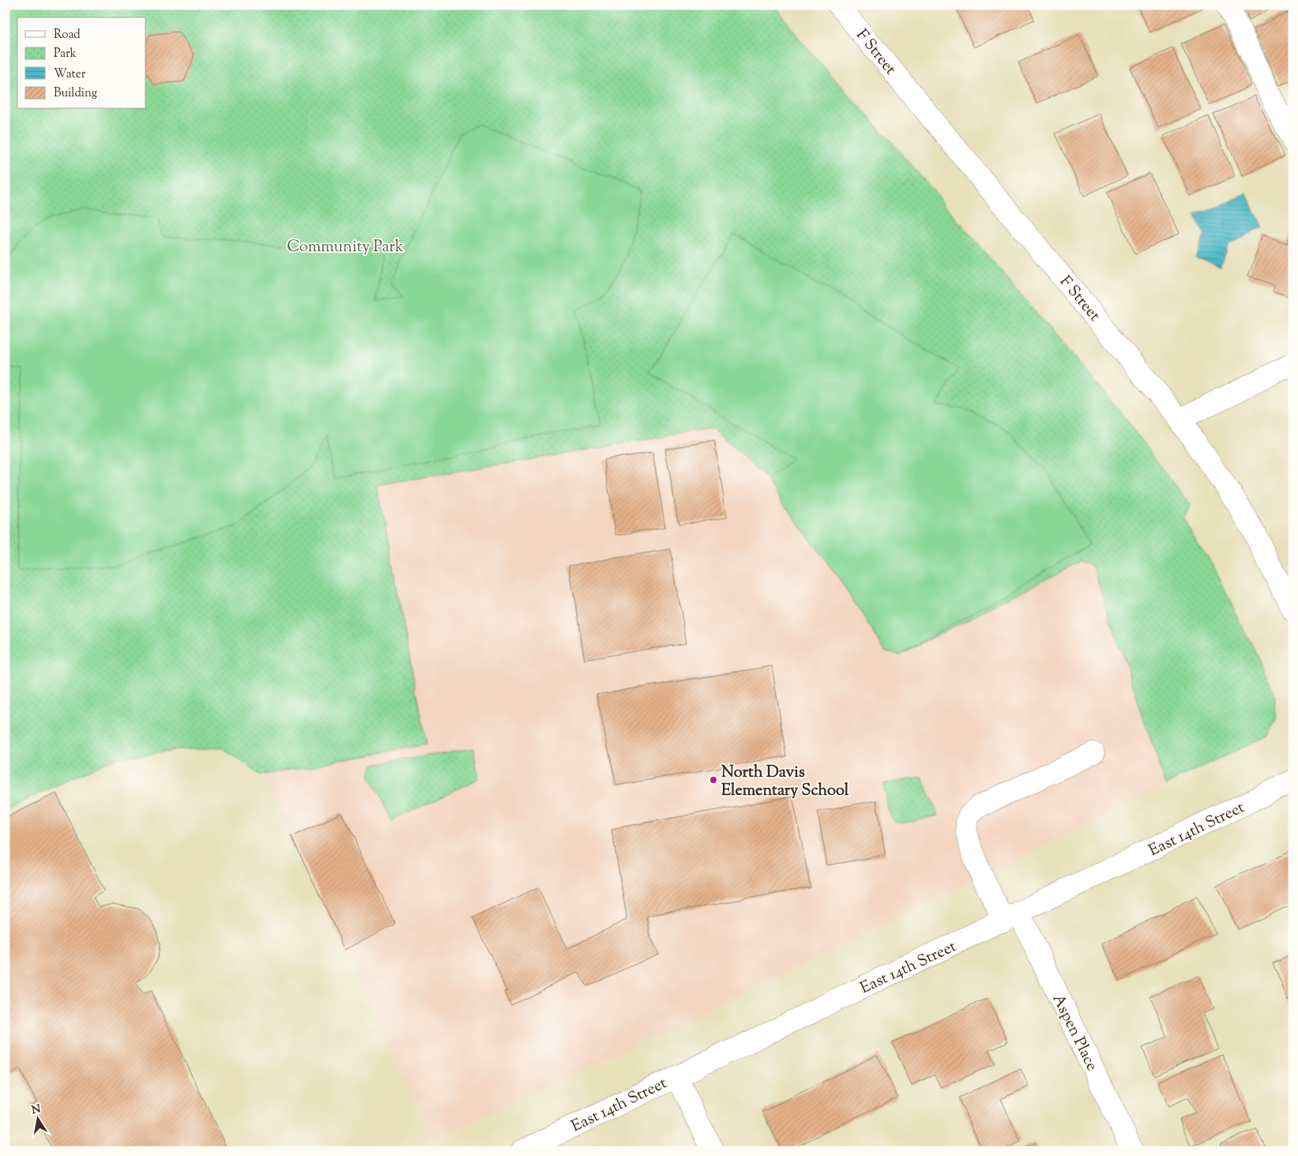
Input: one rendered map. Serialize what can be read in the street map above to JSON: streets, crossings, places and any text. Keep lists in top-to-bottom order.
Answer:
{
  "streets": {
    "street": ["F Street", "East 14th Street", "Aspen Place"]
  },
  "crossings": [
    ["East 14th Street", "Aspen Place"]
  ],
  "parks": ["Community Park"],
  "places": ["North Davis Elementary School"],
  "legend": [
    "Road",
    "Park",
    "Water",
    "Building"
  ],
  "north": "top"
}
